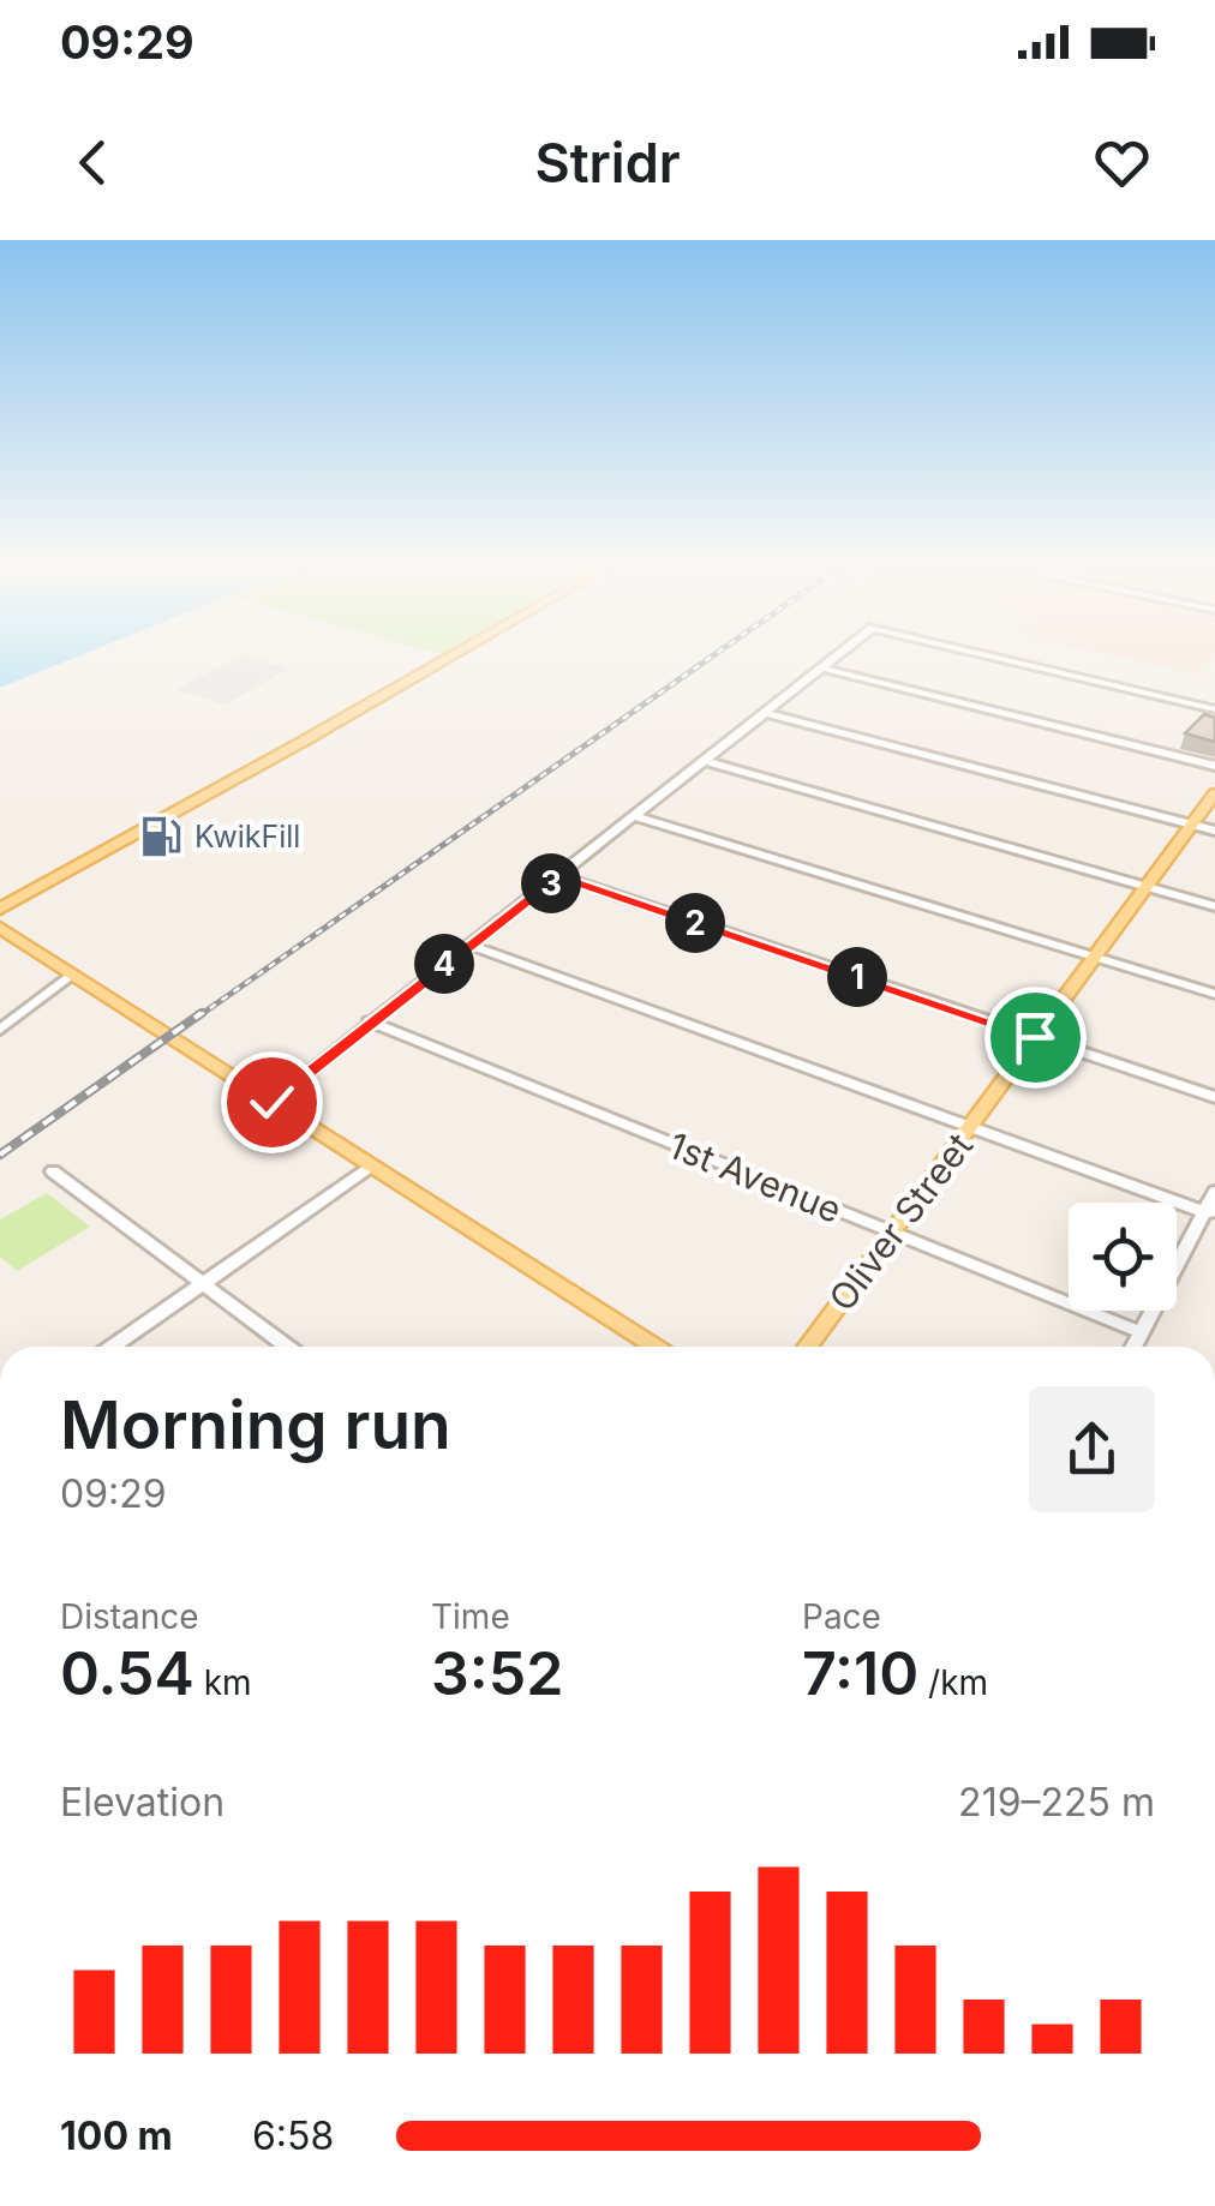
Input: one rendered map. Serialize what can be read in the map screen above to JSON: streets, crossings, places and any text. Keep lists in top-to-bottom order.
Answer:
{
  "streets": {
    "main road": ["Oliver Street"],
    "street": ["1st Avenue"]
  },
  "crossings": [
    ["1st Avenue", "Oliver Street"]
  ],
  "places": {
    "fuel station": ["KwikFill"]
  },
  "page": {
    "status": "09:29",
    "header": "Stridr",
    "pins": [
      "3",
      "2",
      "4",
      "1"
    ],
    "heading": ["Morning run", "09:29"],
    "stats": [
      ["Distance", "0.54 km"],
      ["Time", "3:52"],
      ["Pace", "7:10 /km"]
    ],
    "chart": ["Elevation", "219–225 m"],
    "list": [
      {
        "name": "100 m",
        "note": "6:58"
      }
    ]
  }
}
